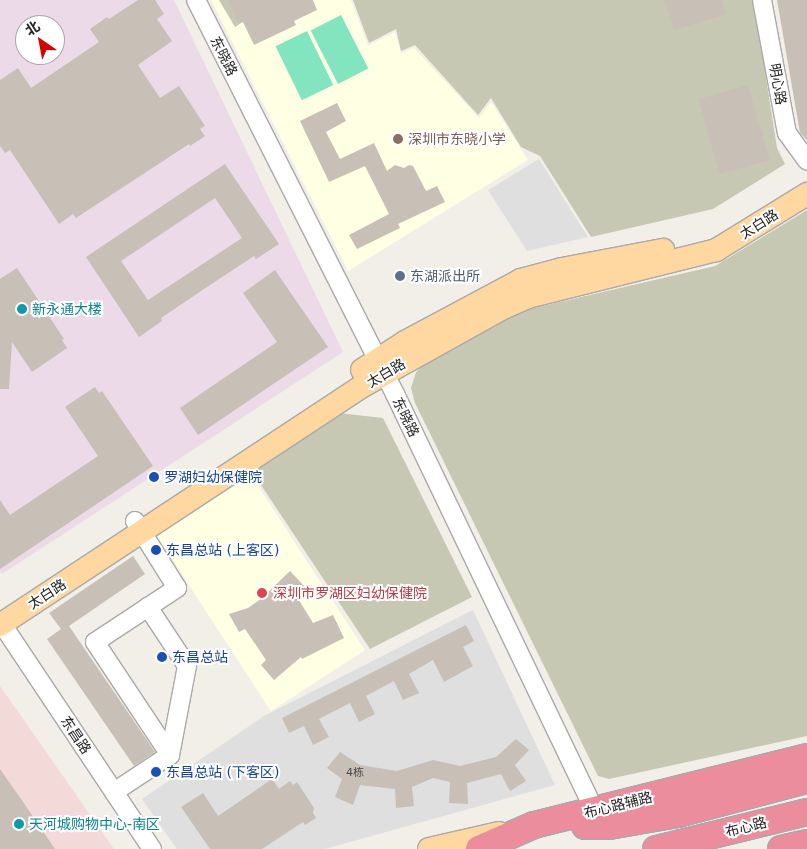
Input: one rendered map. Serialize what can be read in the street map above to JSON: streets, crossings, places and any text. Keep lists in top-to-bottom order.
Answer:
{
  "streets": {
    "highway": ["布心路辅路", "布心路"],
    "main road": ["太白路"],
    "street": ["东晓路", "明心路", "东昌路"]
  },
  "crossings": [
    ["东晓路", "太白路"],
    ["东晓路", "布心路辅路"],
    ["太白路", "东昌路"]
  ],
  "places": [
    "深圳市东晓小学",
    "东湖派出所",
    "新永通大楼",
    "罗湖妇幼保健院",
    "东昌总站 (上客区)",
    "深圳市罗湖区妇幼保健院",
    "东昌总站",
    "东昌总站 (下客区)",
    "天河城购物中心-南区"
  ],
  "house_numbers": ["4栋"],
  "north": "top left"
}
